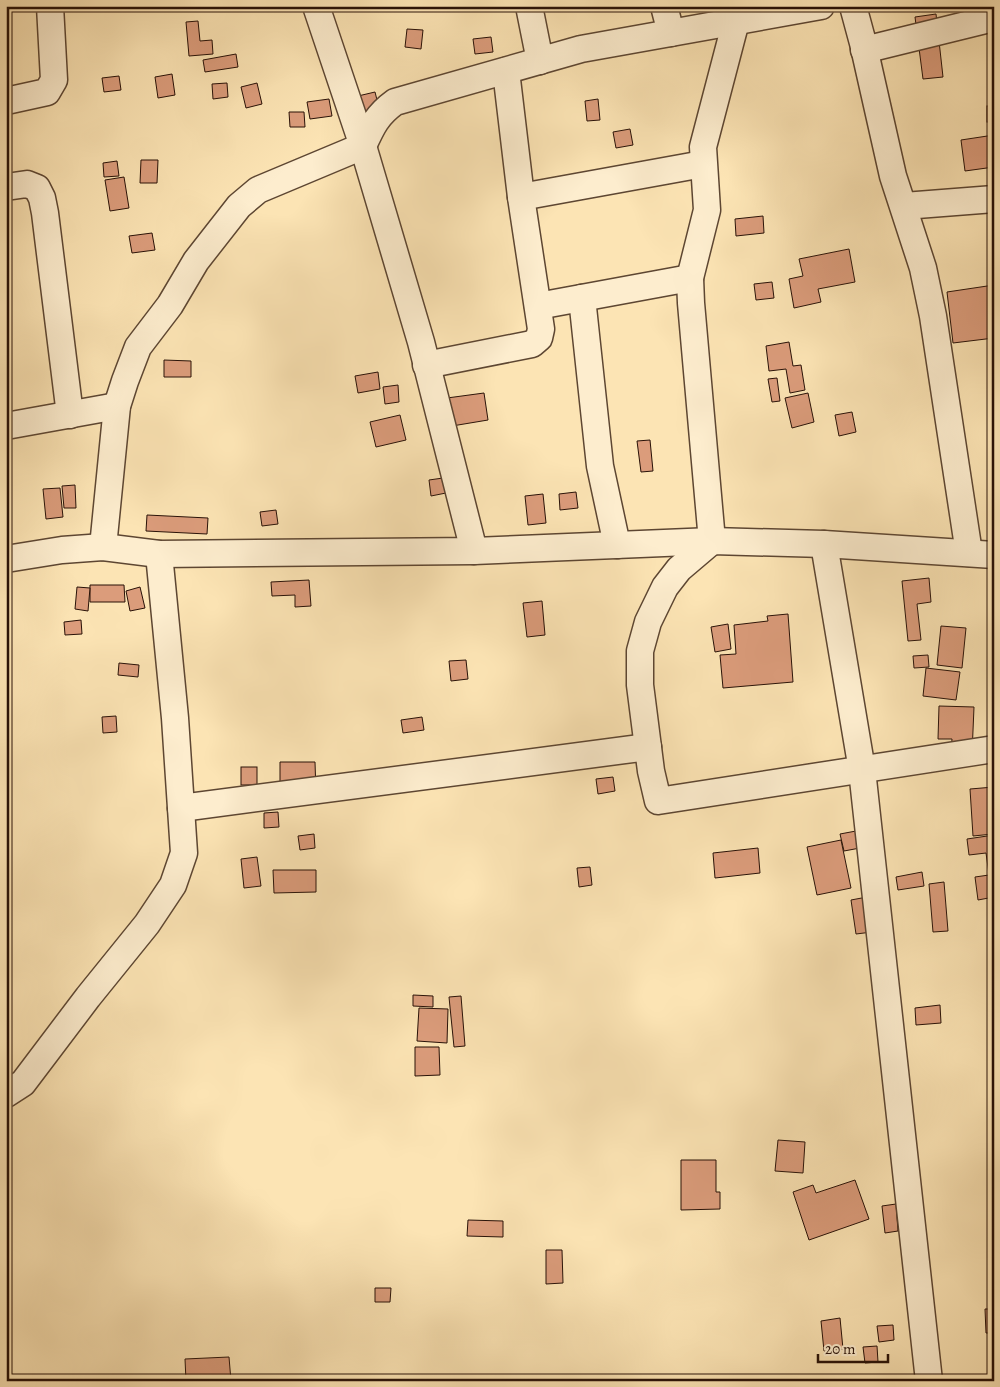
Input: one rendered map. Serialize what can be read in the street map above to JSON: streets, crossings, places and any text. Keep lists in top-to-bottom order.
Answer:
{
  "scale_bar": "20 m"
}
